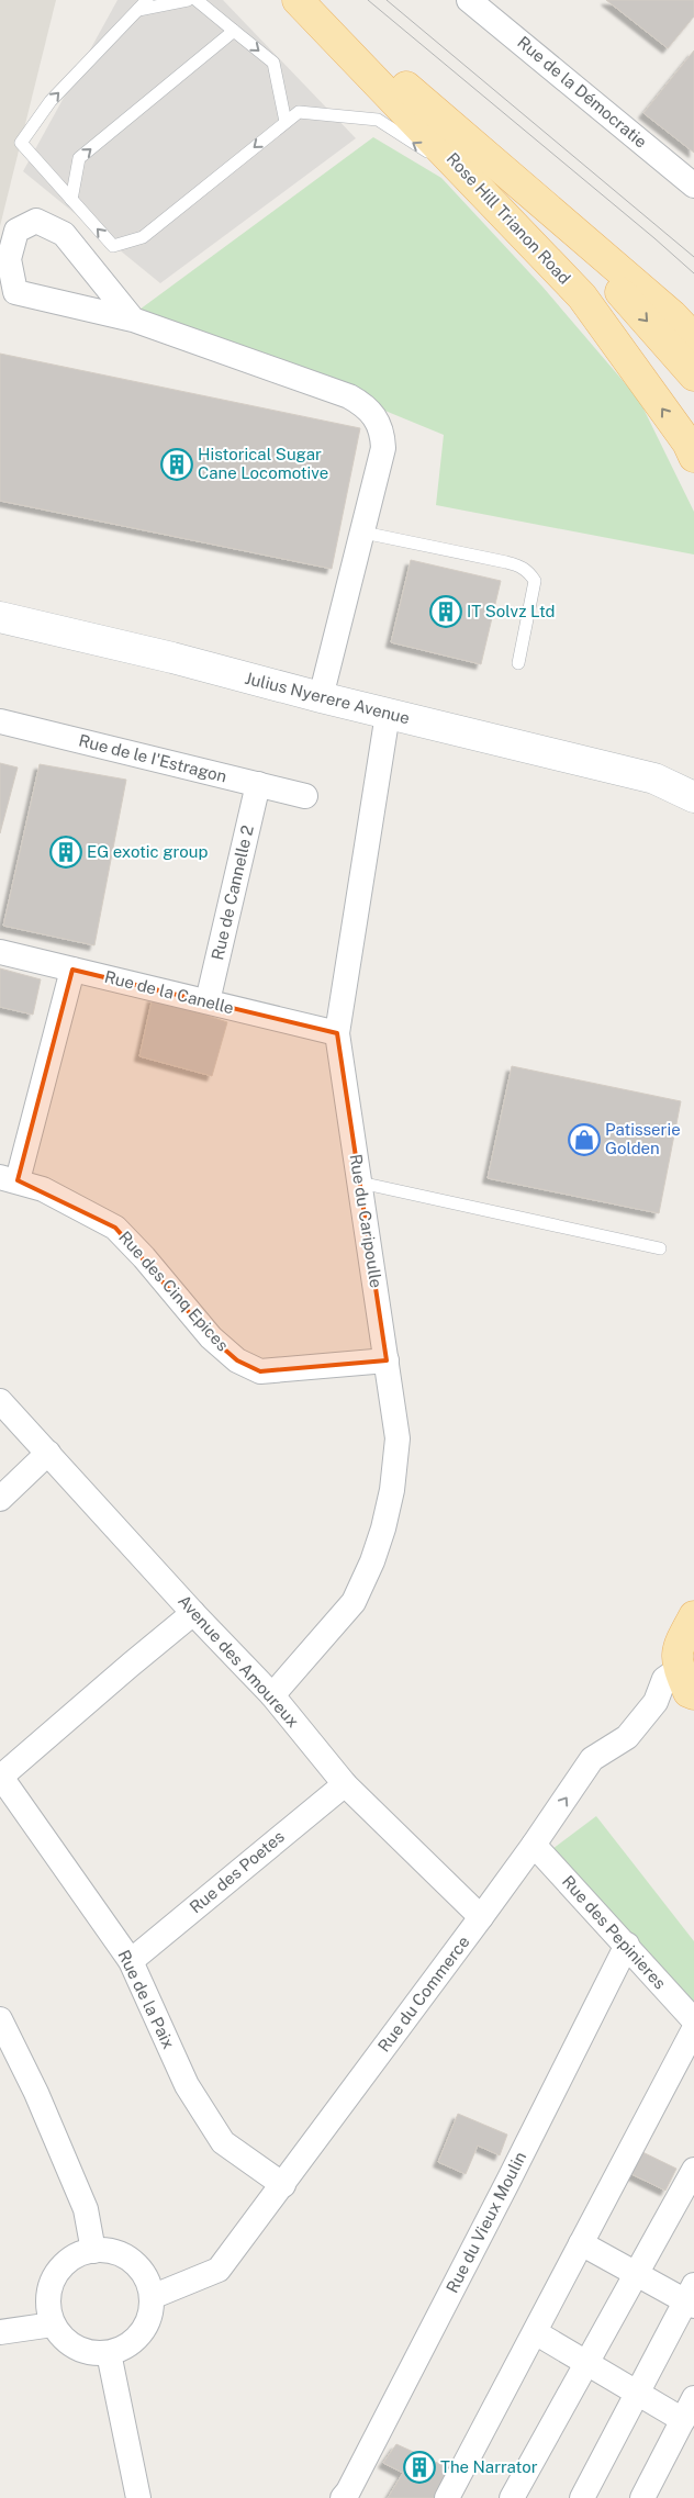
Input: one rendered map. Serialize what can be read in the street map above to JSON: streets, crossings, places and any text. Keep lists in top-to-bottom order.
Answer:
{
  "streets": {
    "main road": ["Rose Hill Trianon Road", "Julius Nyerere Avenue"],
    "street": [
      "Rue de la Démocratie",
      "Rue de le I'Estragon",
      "Rue de Cannelle 2",
      "Rue de la Canelle",
      "Rue du Caripoulle",
      "Rue des Cinq Epices",
      "Avenue des Amoureux",
      "Rue des Poetes",
      "Rue des Pepinieres",
      "Rue du Commerce",
      "Rue de la Paix",
      "Rue du Vieux Moulin"
    ]
  },
  "crossings": [
    ["Julius Nyerere Avenue", "Rue du Caripoulle"],
    ["Rue de le I'Estragon", "Rue de Cannelle 2"],
    ["Rue de Cannelle 2", "Rue de la Canelle"],
    ["Rue de la Canelle", "Rue du Caripoulle"],
    ["Rue du Caripoulle", "Rue des Cinq Epices"],
    ["Rue du Caripoulle", "Avenue des Amoureux"],
    ["Avenue des Amoureux", "Rue des Poetes"],
    ["Avenue des Amoureux", "Rue du Commerce"],
    ["Rue des Poetes", "Rue de la Paix"],
    ["Rue des Pepinieres", "Rue du Commerce"],
    ["Rue des Pepinieres", "Rue du Vieux Moulin"],
    ["Rue du Commerce", "Rue de la Paix"]
  ],
  "places": {
    "building": [
      "Historical Sugar Cane Locomotive",
      "IT Solvz Ltd",
      "EG exotic group",
      "The Narrator"
    ],
    "shop": ["Patisserie Golden"]
  }
}
